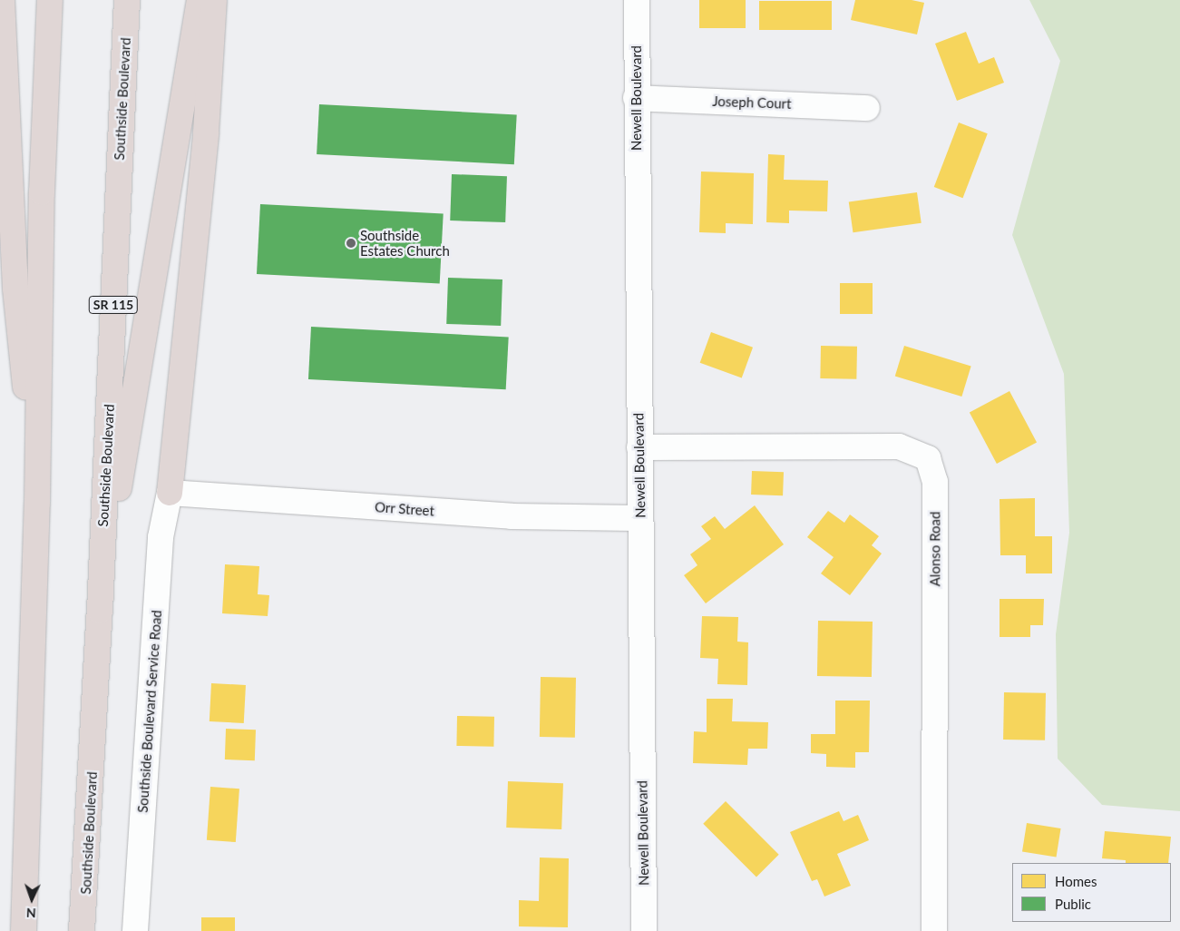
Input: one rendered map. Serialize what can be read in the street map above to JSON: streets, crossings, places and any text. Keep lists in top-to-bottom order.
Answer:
{
  "streets": {
    "highway": ["Southside Boulevard", "SR 115"],
    "street": [
      "Newell Boulevard",
      "Joseph Court",
      "Orr Street",
      "Alonso Road",
      "Southside Boulevard Service Road"
    ]
  },
  "crossings": [
    ["Newell Boulevard", "Joseph Court"],
    ["Newell Boulevard", "Orr Street"],
    ["Newell Boulevard", "Alonso Road"],
    ["Orr Street", "Southside Boulevard Service Road"]
  ],
  "places": ["Southside Estates Church"],
  "legend": ["Homes", "Public"],
  "north": "bottom"
}
